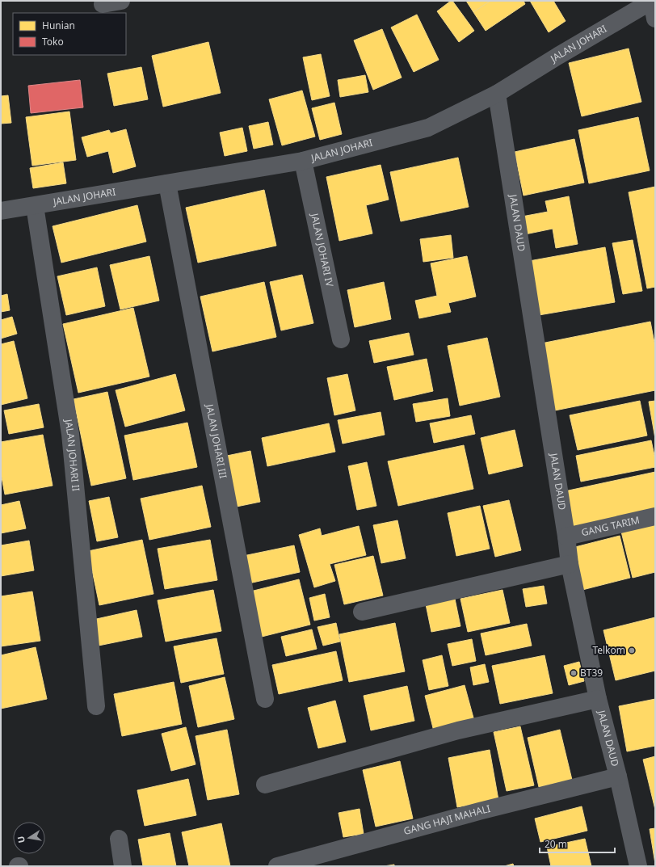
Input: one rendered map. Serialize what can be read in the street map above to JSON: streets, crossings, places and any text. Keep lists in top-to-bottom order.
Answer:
{
  "streets": {
    "street": [
      "JALAN JOHARI",
      "JALAN DAUD",
      "JALAN JOHARI IV",
      "JALAN JOHARI III",
      "JALAN JOHARI II",
      "GANG TARIM",
      "GANG HAJI MAHALI"
    ]
  },
  "crossings": [
    ["JALAN JOHARI", "JALAN DAUD"],
    ["JALAN JOHARI", "JALAN JOHARI IV"],
    ["JALAN JOHARI", "JALAN JOHARI III"],
    ["JALAN JOHARI", "JALAN JOHARI II"],
    ["JALAN DAUD", "GANG TARIM"],
    ["JALAN DAUD", "GANG HAJI MAHALI"]
  ],
  "places": ["Telkom", "BT39"],
  "legend": ["Hunian", "Toko"],
  "scale_bar": "20 m",
  "north": "left"
}
